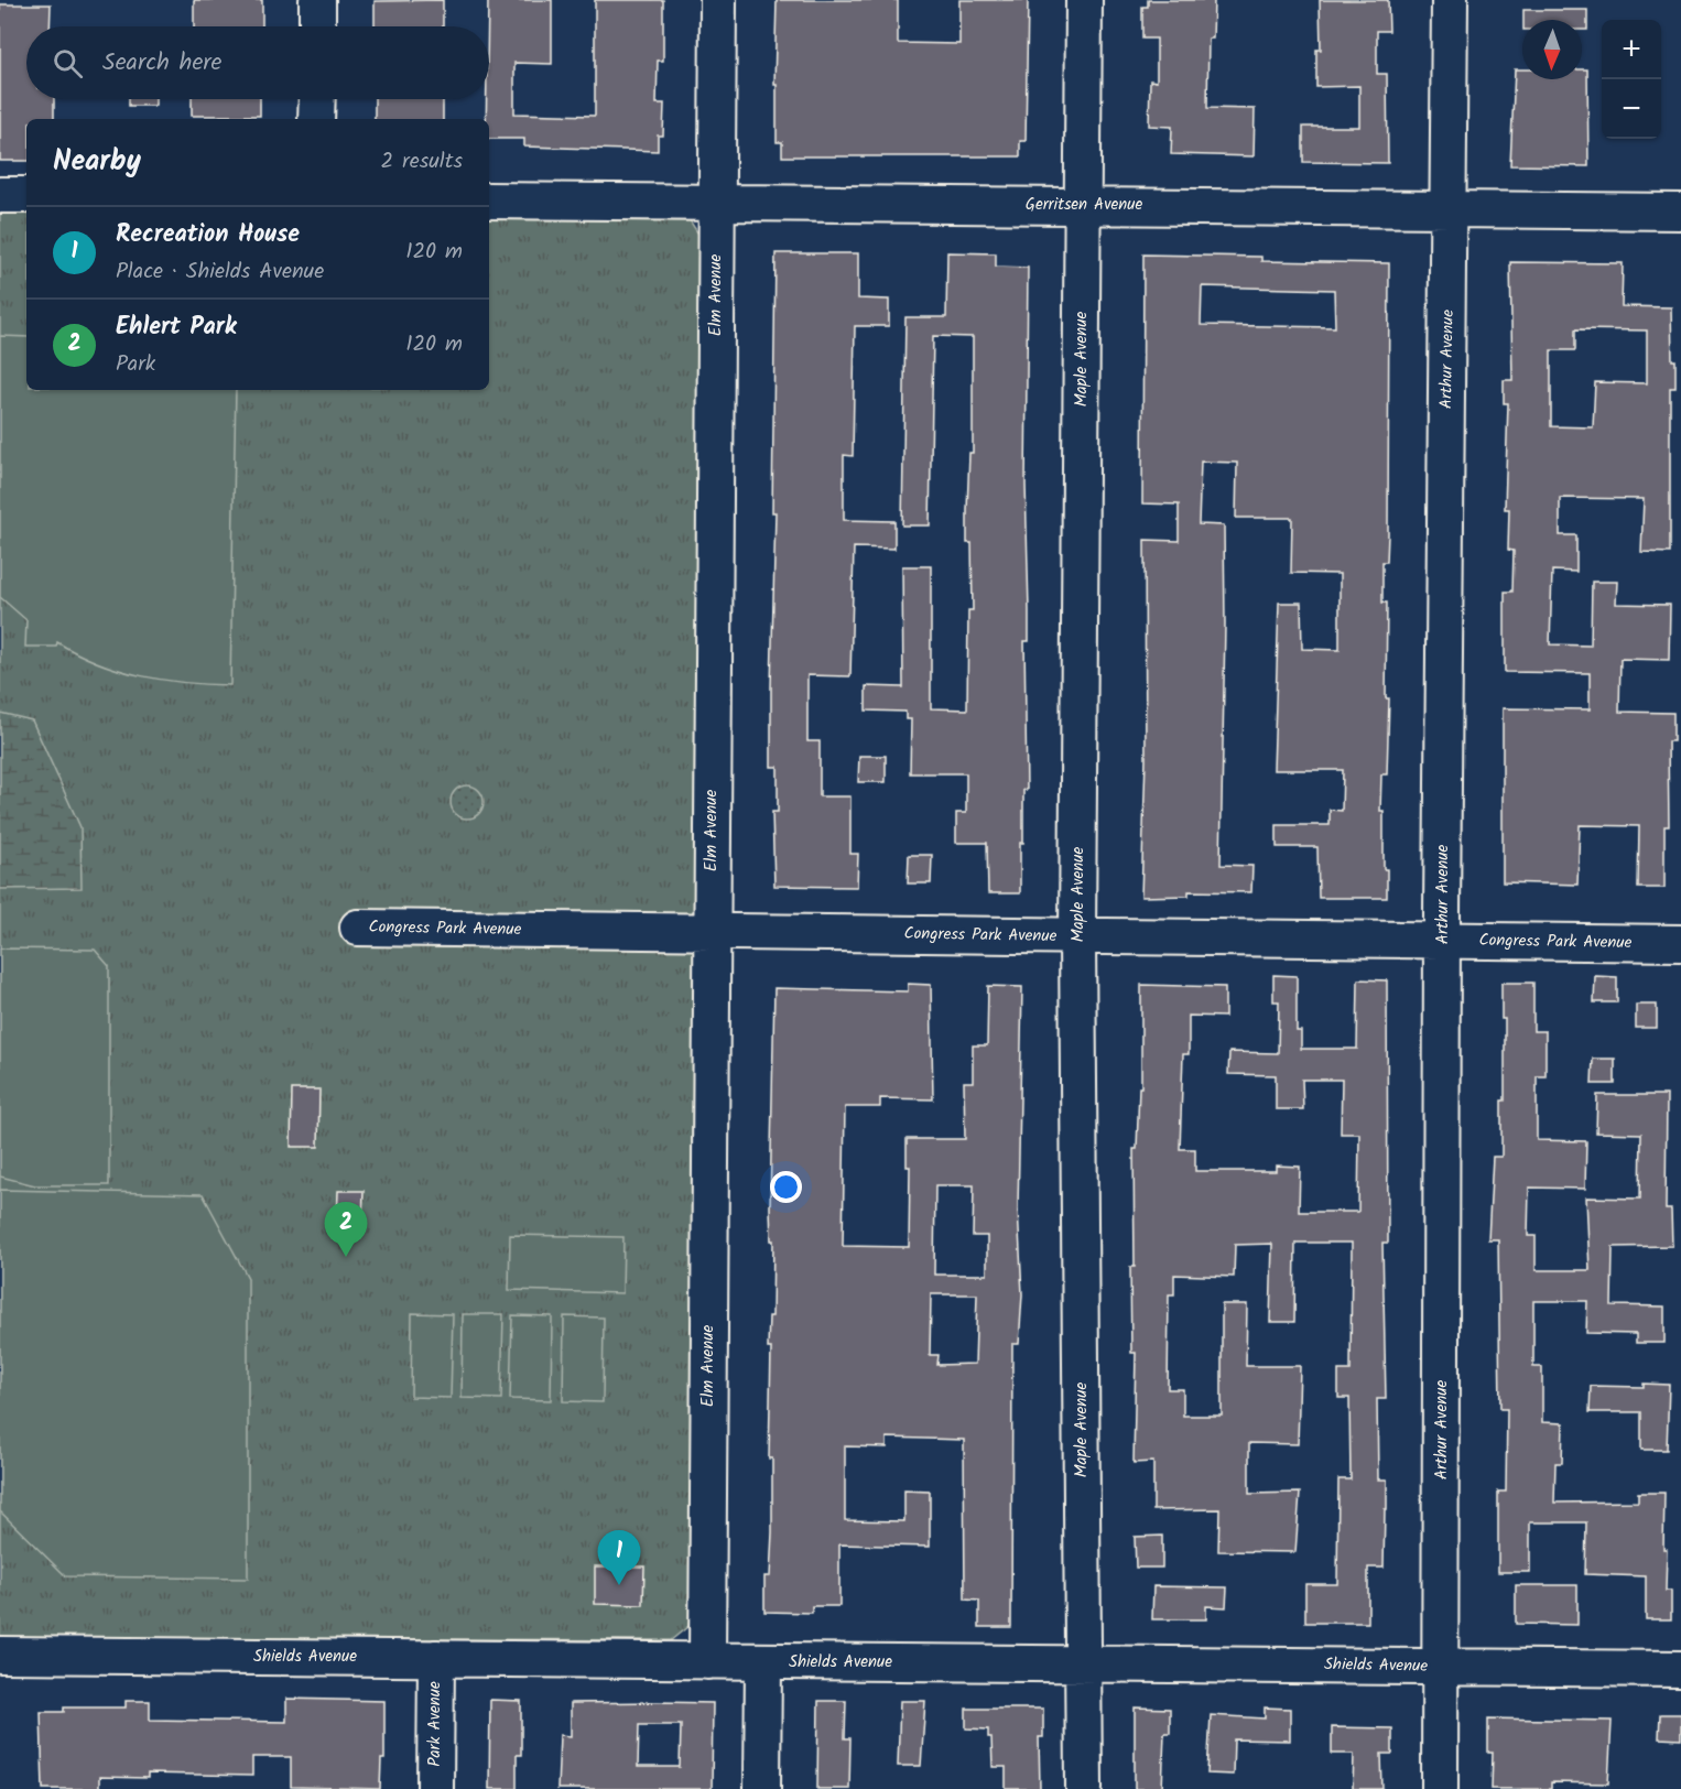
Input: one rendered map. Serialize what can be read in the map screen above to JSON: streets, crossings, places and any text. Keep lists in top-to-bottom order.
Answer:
{
  "streets": {
    "street": [
      "Gerritsen Avenue",
      "Elm Avenue",
      "Maple Avenue",
      "Arthur Avenue",
      "Congress Park Avenue",
      "Shields Avenue",
      "Park Avenue"
    ]
  },
  "crossings": [
    ["Gerritsen Avenue", "Elm Avenue"],
    ["Gerritsen Avenue", "Maple Avenue"],
    ["Gerritsen Avenue", "Arthur Avenue"],
    ["Elm Avenue", "Congress Park Avenue"],
    ["Elm Avenue", "Shields Avenue"],
    ["Maple Avenue", "Congress Park Avenue"],
    ["Maple Avenue", "Shields Avenue"],
    ["Arthur Avenue", "Congress Park Avenue"],
    ["Arthur Avenue", "Shields Avenue"],
    ["Shields Avenue", "Park Avenue"]
  ],
  "north": "bottom",
  "page": {
    "map_buttons": ["+", "−"],
    "search": "Search here",
    "heading": ["Nearby", "2 results"],
    "list": [
      {
        "mark": "1",
        "name": "Recreation House",
        "note": "Place · Shields Avenue",
        "value": "120 m"
      },
      {
        "mark": "2",
        "name": "Ehlert Park",
        "note": "Park",
        "value": "120 m"
      }
    ],
    "pins": ["2", "1"]
  }
}
